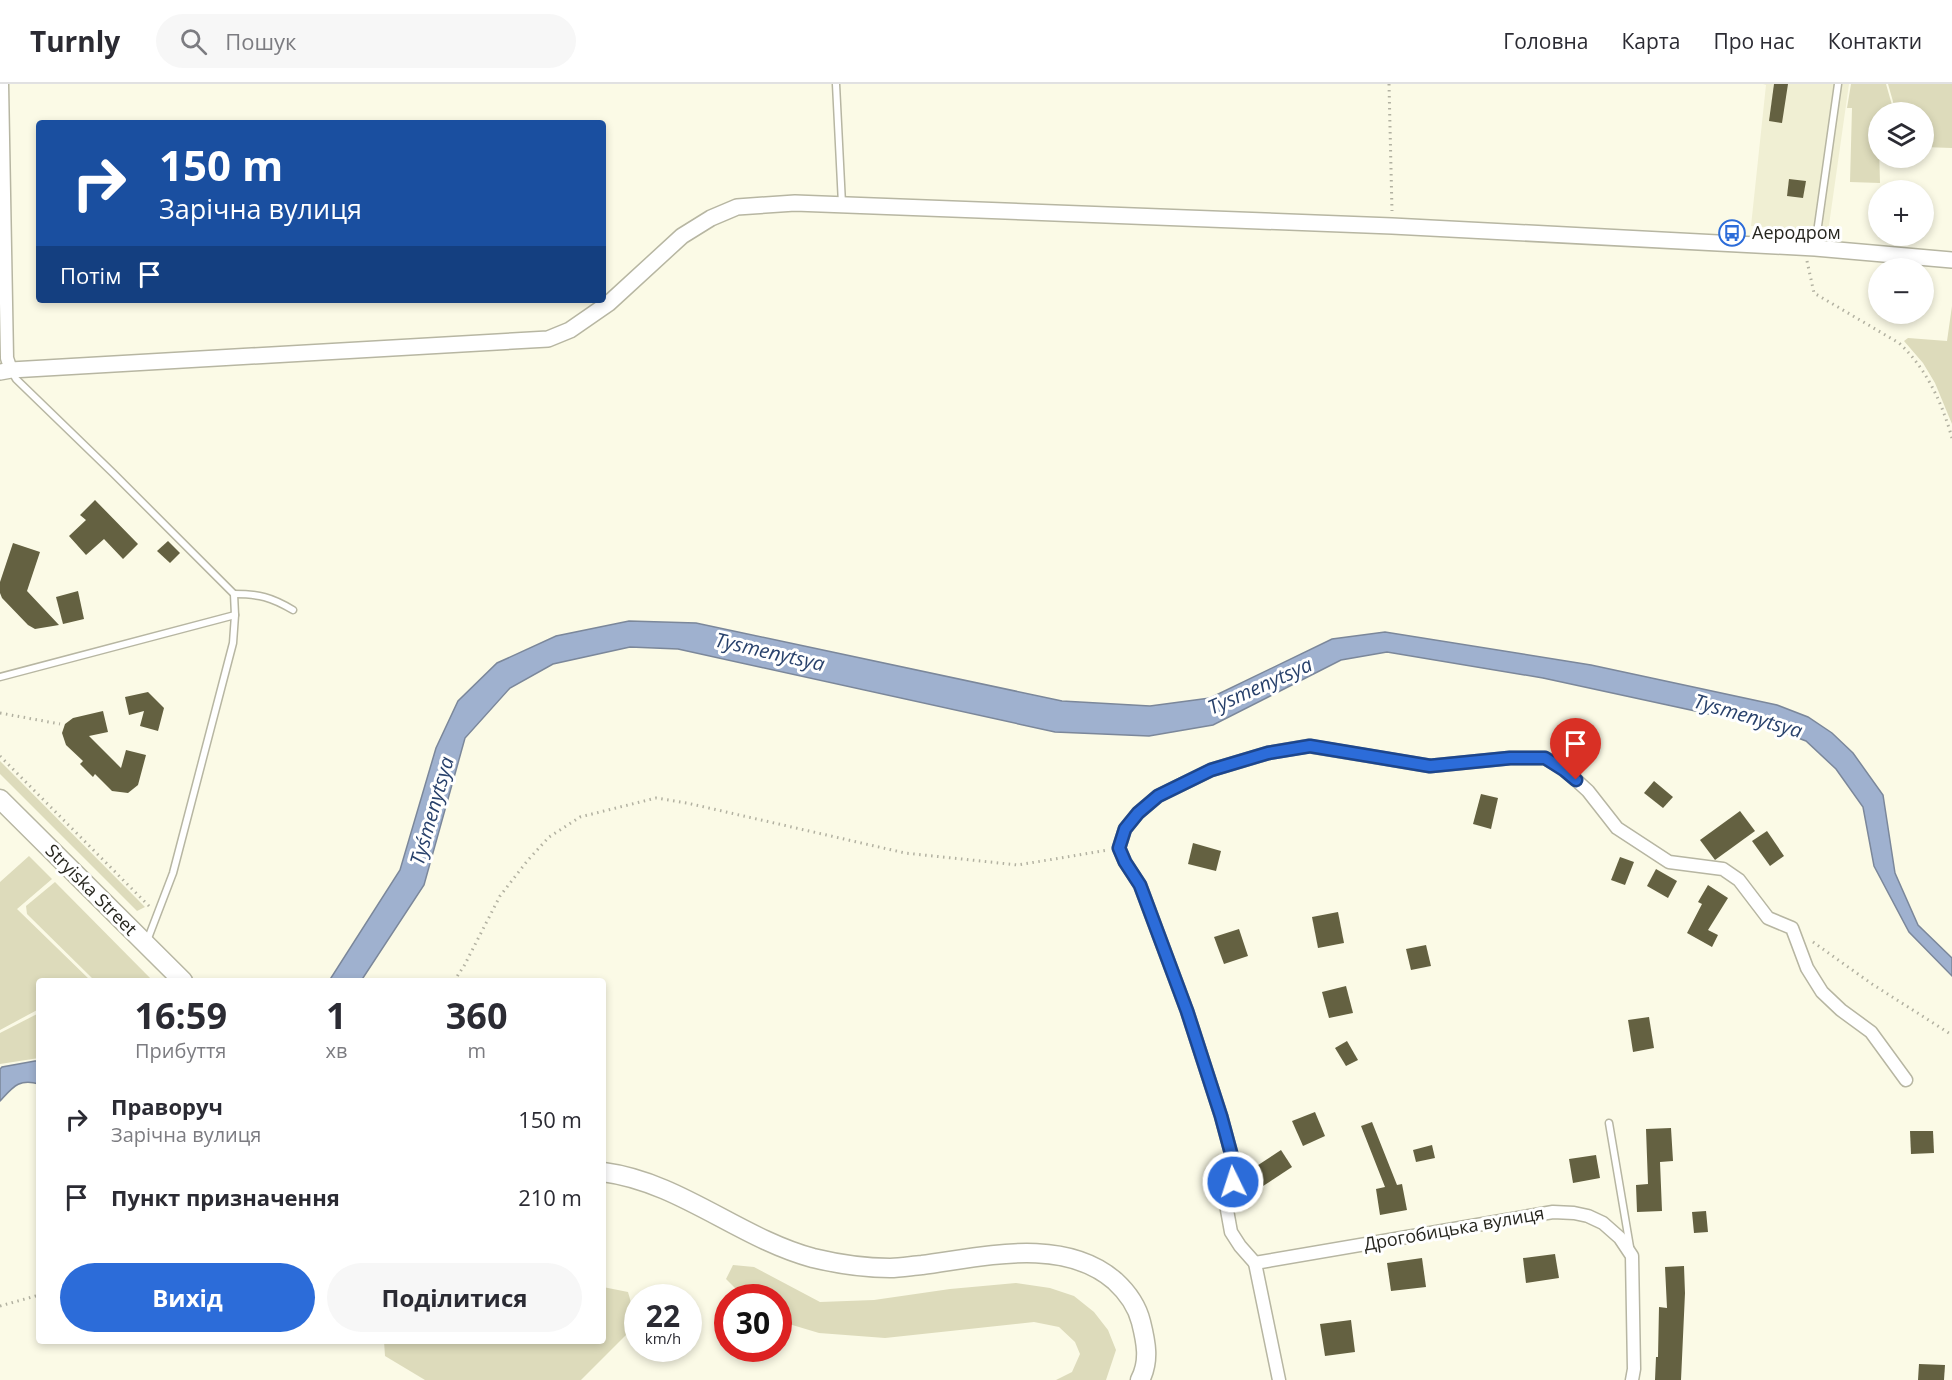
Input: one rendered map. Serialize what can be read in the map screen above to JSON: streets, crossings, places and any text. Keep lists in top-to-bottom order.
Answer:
{
  "streets": {
    "main road": ["Stryiska Street"],
    "street": ["Дрогобицька вулиця"]
  },
  "water": ["Tysmenytsya", "Tyśmenytsya"],
  "places": {
    "bus stop": ["Аеродром"]
  },
  "page": {
    "header": "Turnly",
    "search": "Пошук",
    "nav": [
      "Головна",
      "Карта",
      "Про нас",
      "Контакти"
    ],
    "map_buttons": ["+", "−"],
    "turn": ["150 m", "Зарічна вулиця"],
    "then": "Потім",
    "eta": [
      "16:59",
      "Прибуття",
      "1",
      "хв",
      "360",
      "m"
    ],
    "list": [
      {
        "name": "Праворуч",
        "note": "Зарічна вулиця",
        "value": "150 m"
      },
      {
        "name": "Пункт призначення",
        "value": "210 m"
      }
    ],
    "buttons": ["Вихід", "Поділитися"],
    "speed": "22 km/h",
    "limit": "30"
  }
}
